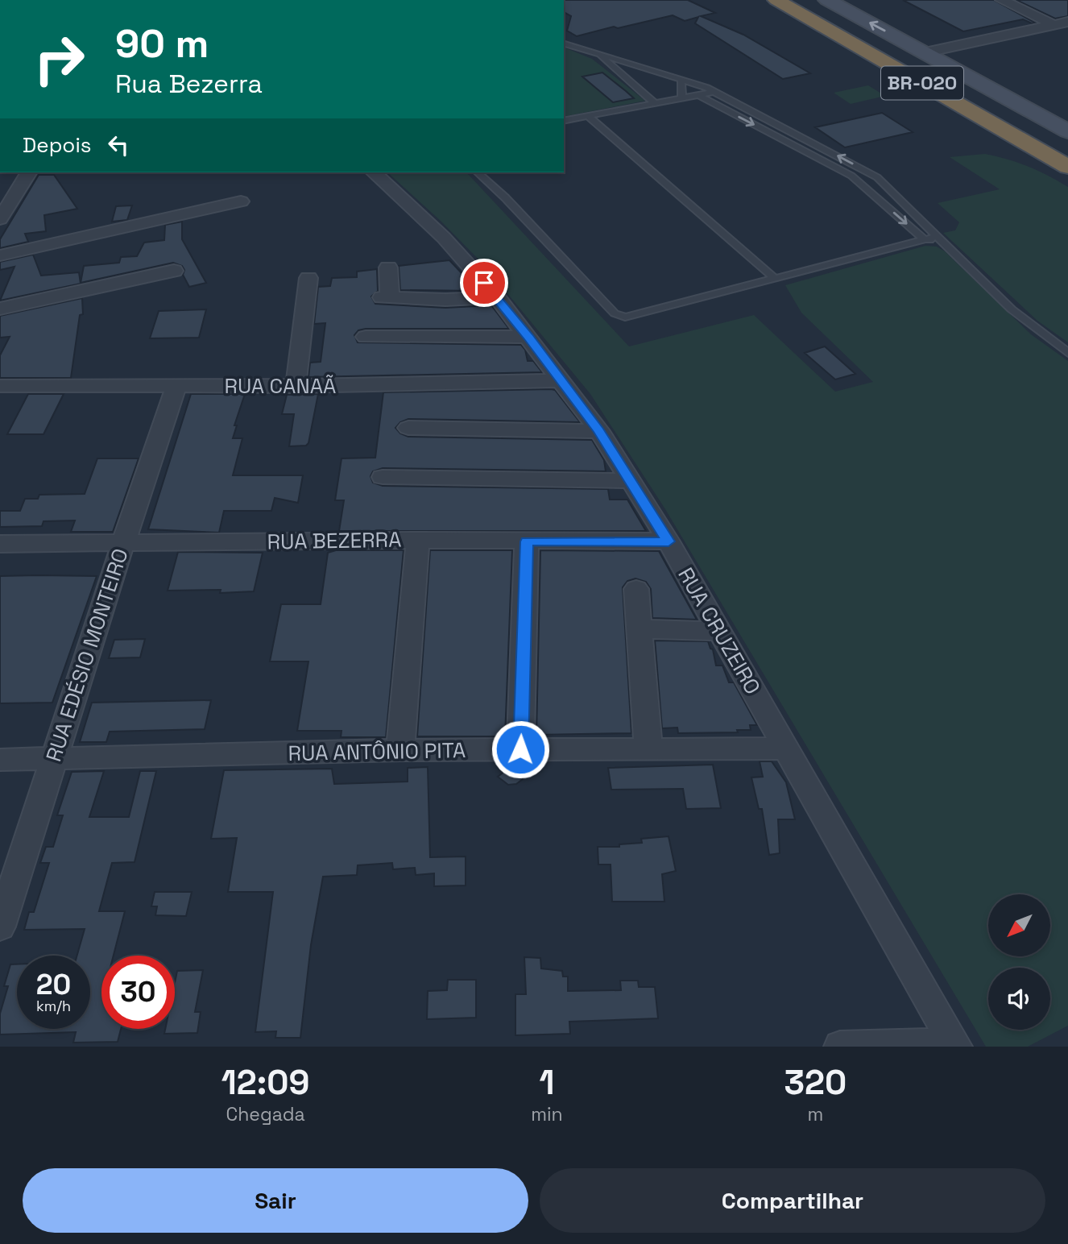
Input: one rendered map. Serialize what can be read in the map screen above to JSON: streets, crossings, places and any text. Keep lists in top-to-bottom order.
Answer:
{
  "streets": {
    "highway": ["BR-020"],
    "street": [
      "RUA CANAÃ",
      "RUA BEZERRA",
      "RUA CRUZEIRO",
      "RUA EDÉSIO MONTEIRO",
      "RUA ANTÔNIO PITA"
    ]
  },
  "crossings": [
    ["RUA CANAÃ", "RUA CRUZEIRO"],
    ["RUA CANAÃ", "RUA EDÉSIO MONTEIRO"],
    ["RUA BEZERRA", "RUA CRUZEIRO"],
    ["RUA BEZERRA", "RUA EDÉSIO MONTEIRO"],
    ["RUA CRUZEIRO", "RUA ANTÔNIO PITA"],
    ["RUA EDÉSIO MONTEIRO", "RUA ANTÔNIO PITA"]
  ],
  "north": "bottom left",
  "page": {
    "turn": ["90 m", "Rua Bezerra"],
    "then": "Depois",
    "speed": "20 km/h",
    "limit": "30",
    "eta": [
      "12:09",
      "Chegada",
      "1",
      "min",
      "320",
      "m"
    ],
    "buttons": ["Sair", "Compartilhar"]
  }
}
